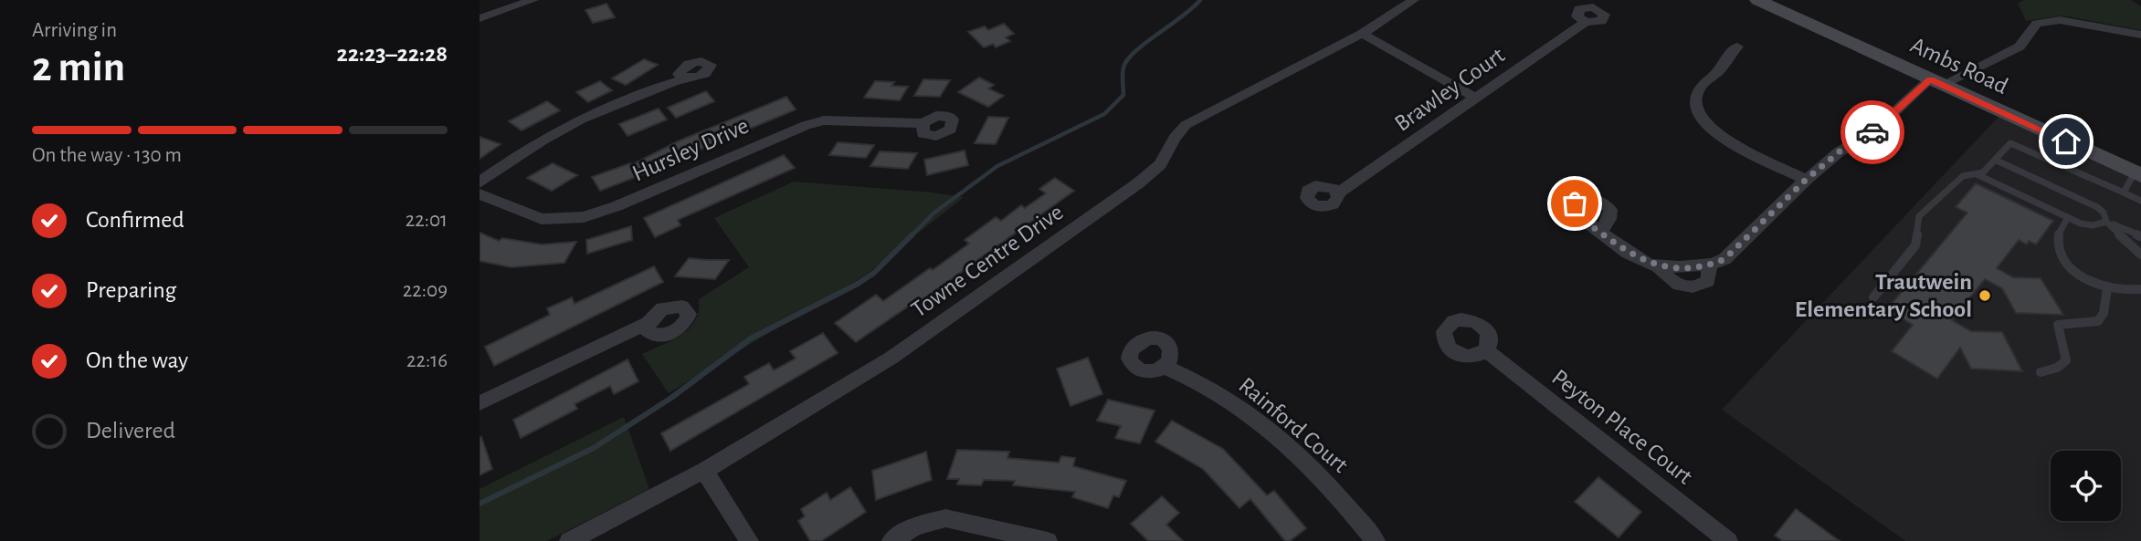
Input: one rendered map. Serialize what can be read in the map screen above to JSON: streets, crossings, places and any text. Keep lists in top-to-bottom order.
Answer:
{
  "streets": {
    "street": [
      "Ambs Road",
      "Brawley Court",
      "Hursley Drive",
      "Towne Centre Drive",
      "Rainford Court",
      "Peyton Place Court"
    ]
  },
  "places": ["Trautwein Elementary School"],
  "page": {
    "heading": ["2 min", "Arriving in", "22:23–22:28"],
    "bar": "On the way · 130 m",
    "list": [
      ["Confirmed", "22:01"],
      ["Preparing", "22:09"],
      ["On the way", "22:16"],
      "Delivered"
    ]
  }
}
